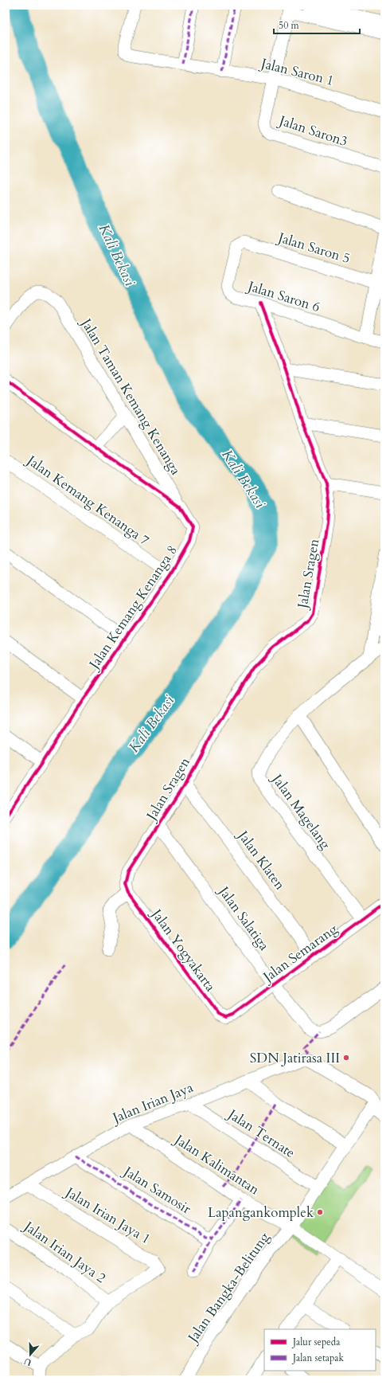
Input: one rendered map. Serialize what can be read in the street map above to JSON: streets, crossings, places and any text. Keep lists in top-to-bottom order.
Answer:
{
  "streets": {
    "street": [
      "Jalan Saron 1",
      "Jalan Saron3",
      "Jalan Saron 5",
      "Jalan Saron 6",
      "Jalan Taman Kemang Kenanga",
      "Jalan Kemang Kenanga 7",
      "Jalan Sragen",
      "Jalan Kemang Kenanga 8",
      "Jalan Magelang",
      "Jalan Klaten",
      "Jalan Salatiga",
      "Jalan Yogyakarta",
      "Jalan Semarang",
      "Jalan Irian Jaya",
      "Jalan Ternate",
      "Jalan Kalimantan",
      "Jalan Samosir",
      "Jalan Irian Jaya 1",
      "Jalan Irian Jaya 2",
      "Jalan Bangka-Belitung"
    ]
  },
  "crossings": [
    ["Jalan Saron 1", "Jalan Saron3"],
    ["Jalan Saron 5", "Jalan Saron 6"],
    ["Jalan Saron 6", "Jalan Sragen"],
    ["Jalan Taman Kemang Kenanga", "Jalan Kemang Kenanga 8"],
    ["Jalan Kemang Kenanga 7", "Jalan Kemang Kenanga 8"],
    ["Jalan Sragen", "Jalan Klaten"],
    ["Jalan Sragen", "Jalan Salatiga"],
    ["Jalan Sragen", "Jalan Yogyakarta"],
    ["Jalan Magelang", "Jalan Semarang"],
    ["Jalan Klaten", "Jalan Semarang"],
    ["Jalan Salatiga", "Jalan Semarang"],
    ["Jalan Yogyakarta", "Jalan Semarang"],
    ["Jalan Irian Jaya", "Jalan Ternate"],
    ["Jalan Irian Jaya", "Jalan Kalimantan"],
    ["Jalan Irian Jaya", "Jalan Samosir"],
    ["Jalan Irian Jaya", "Jalan Irian Jaya 1"],
    ["Jalan Irian Jaya", "Jalan Bangka-Belitung"],
    ["Jalan Ternate", "Jalan Bangka-Belitung"],
    ["Jalan Kalimantan", "Jalan Bangka-Belitung"],
    ["Jalan Irian Jaya 1", "Jalan Irian Jaya 2"]
  ],
  "water": ["Kali Bekasi"],
  "places": ["SDN Jatirasa III", "Lapangankomplek"],
  "legend": ["Jalur sepeda", "Jalan setapak"],
  "scale_bar": "50 m",
  "north": "bottom"
}
